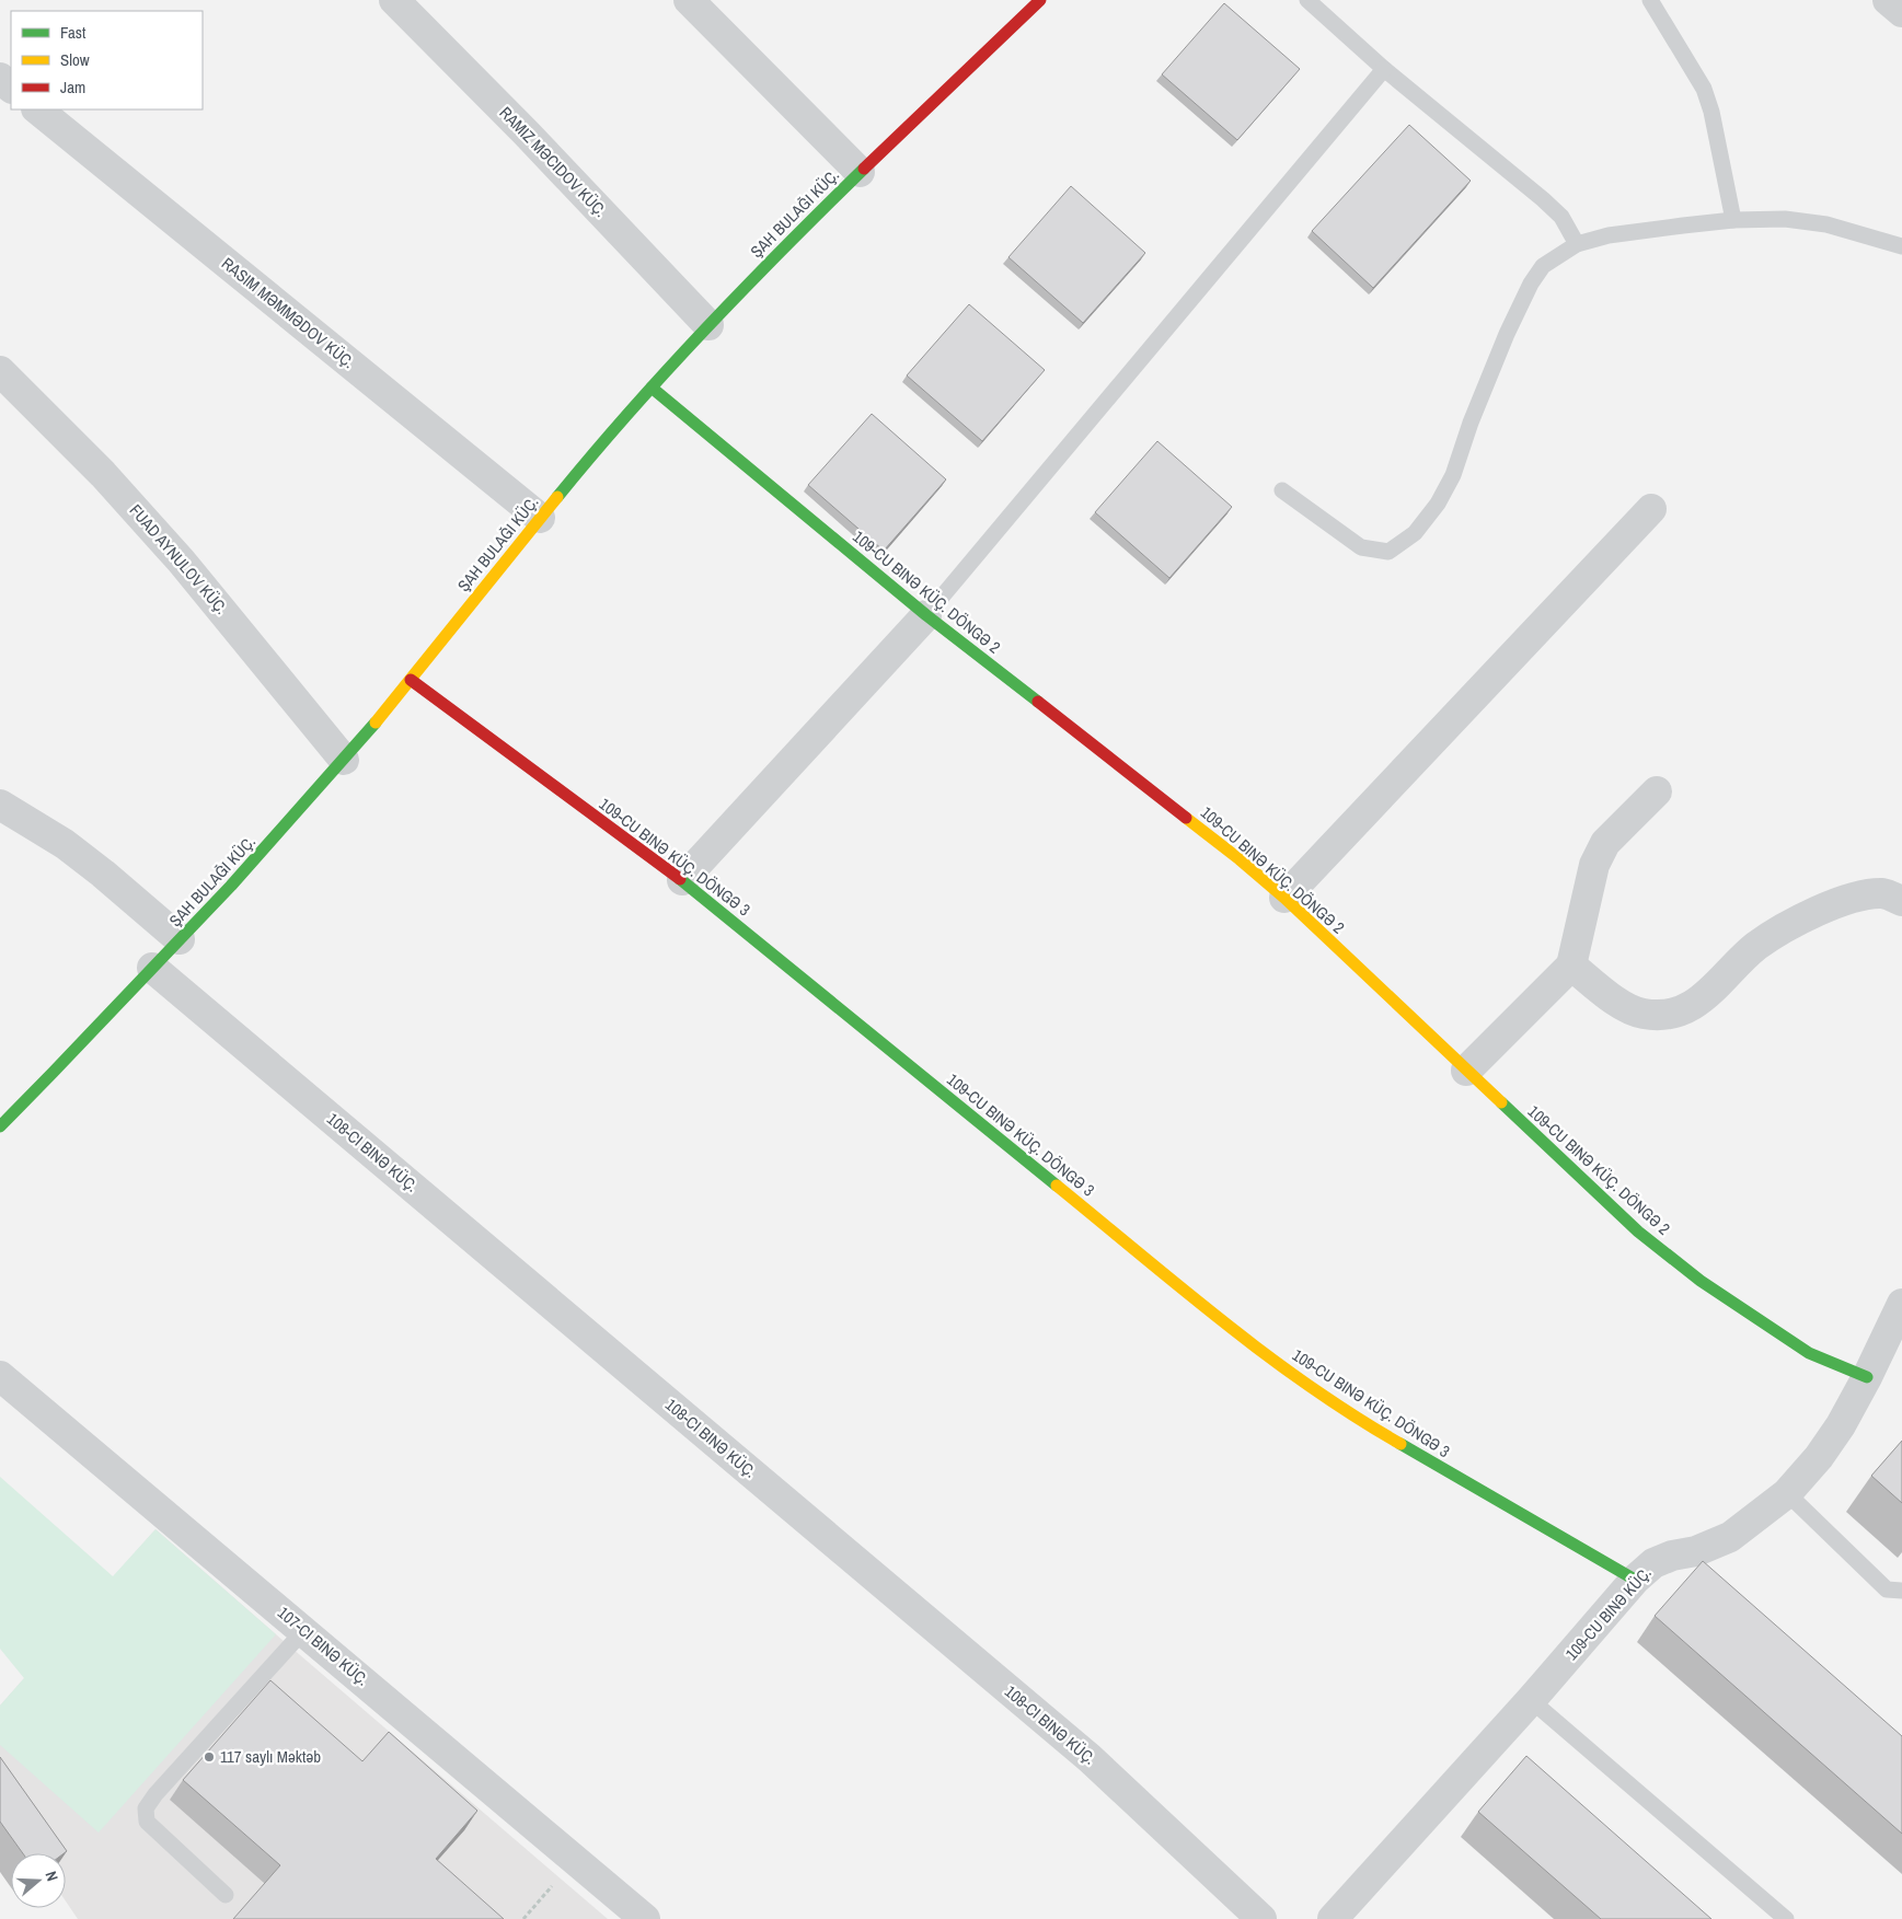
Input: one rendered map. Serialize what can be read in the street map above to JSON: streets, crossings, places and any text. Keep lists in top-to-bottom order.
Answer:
{
  "streets": {
    "street": [
      "RAMIZ MƏCIDOV KÜÇ.",
      "RASIM MƏMMƏDOV KÜÇ.",
      "FUAD AYNULOV KÜÇ.",
      "109-CU BINƏ KÜÇ. DÖNGƏ 2",
      "109-CU BINƏ KÜÇ. DÖNGƏ 3",
      "108-CI BINƏ KÜÇ.",
      "109-CU BINƏ KÜÇ.",
      "107-CI BINƏ KÜÇ."
    ]
  },
  "crossings": [
    ["109-CU BINƏ KÜÇ. DÖNGƏ 2", "109-CU BINƏ KÜÇ."],
    ["109-CU BINƏ KÜÇ. DÖNGƏ 3", "109-CU BINƏ KÜÇ."]
  ],
  "places": ["117 saylı Məktəb"],
  "legend": ["Fast", "Slow", "Jam"],
  "north": "right"
}
